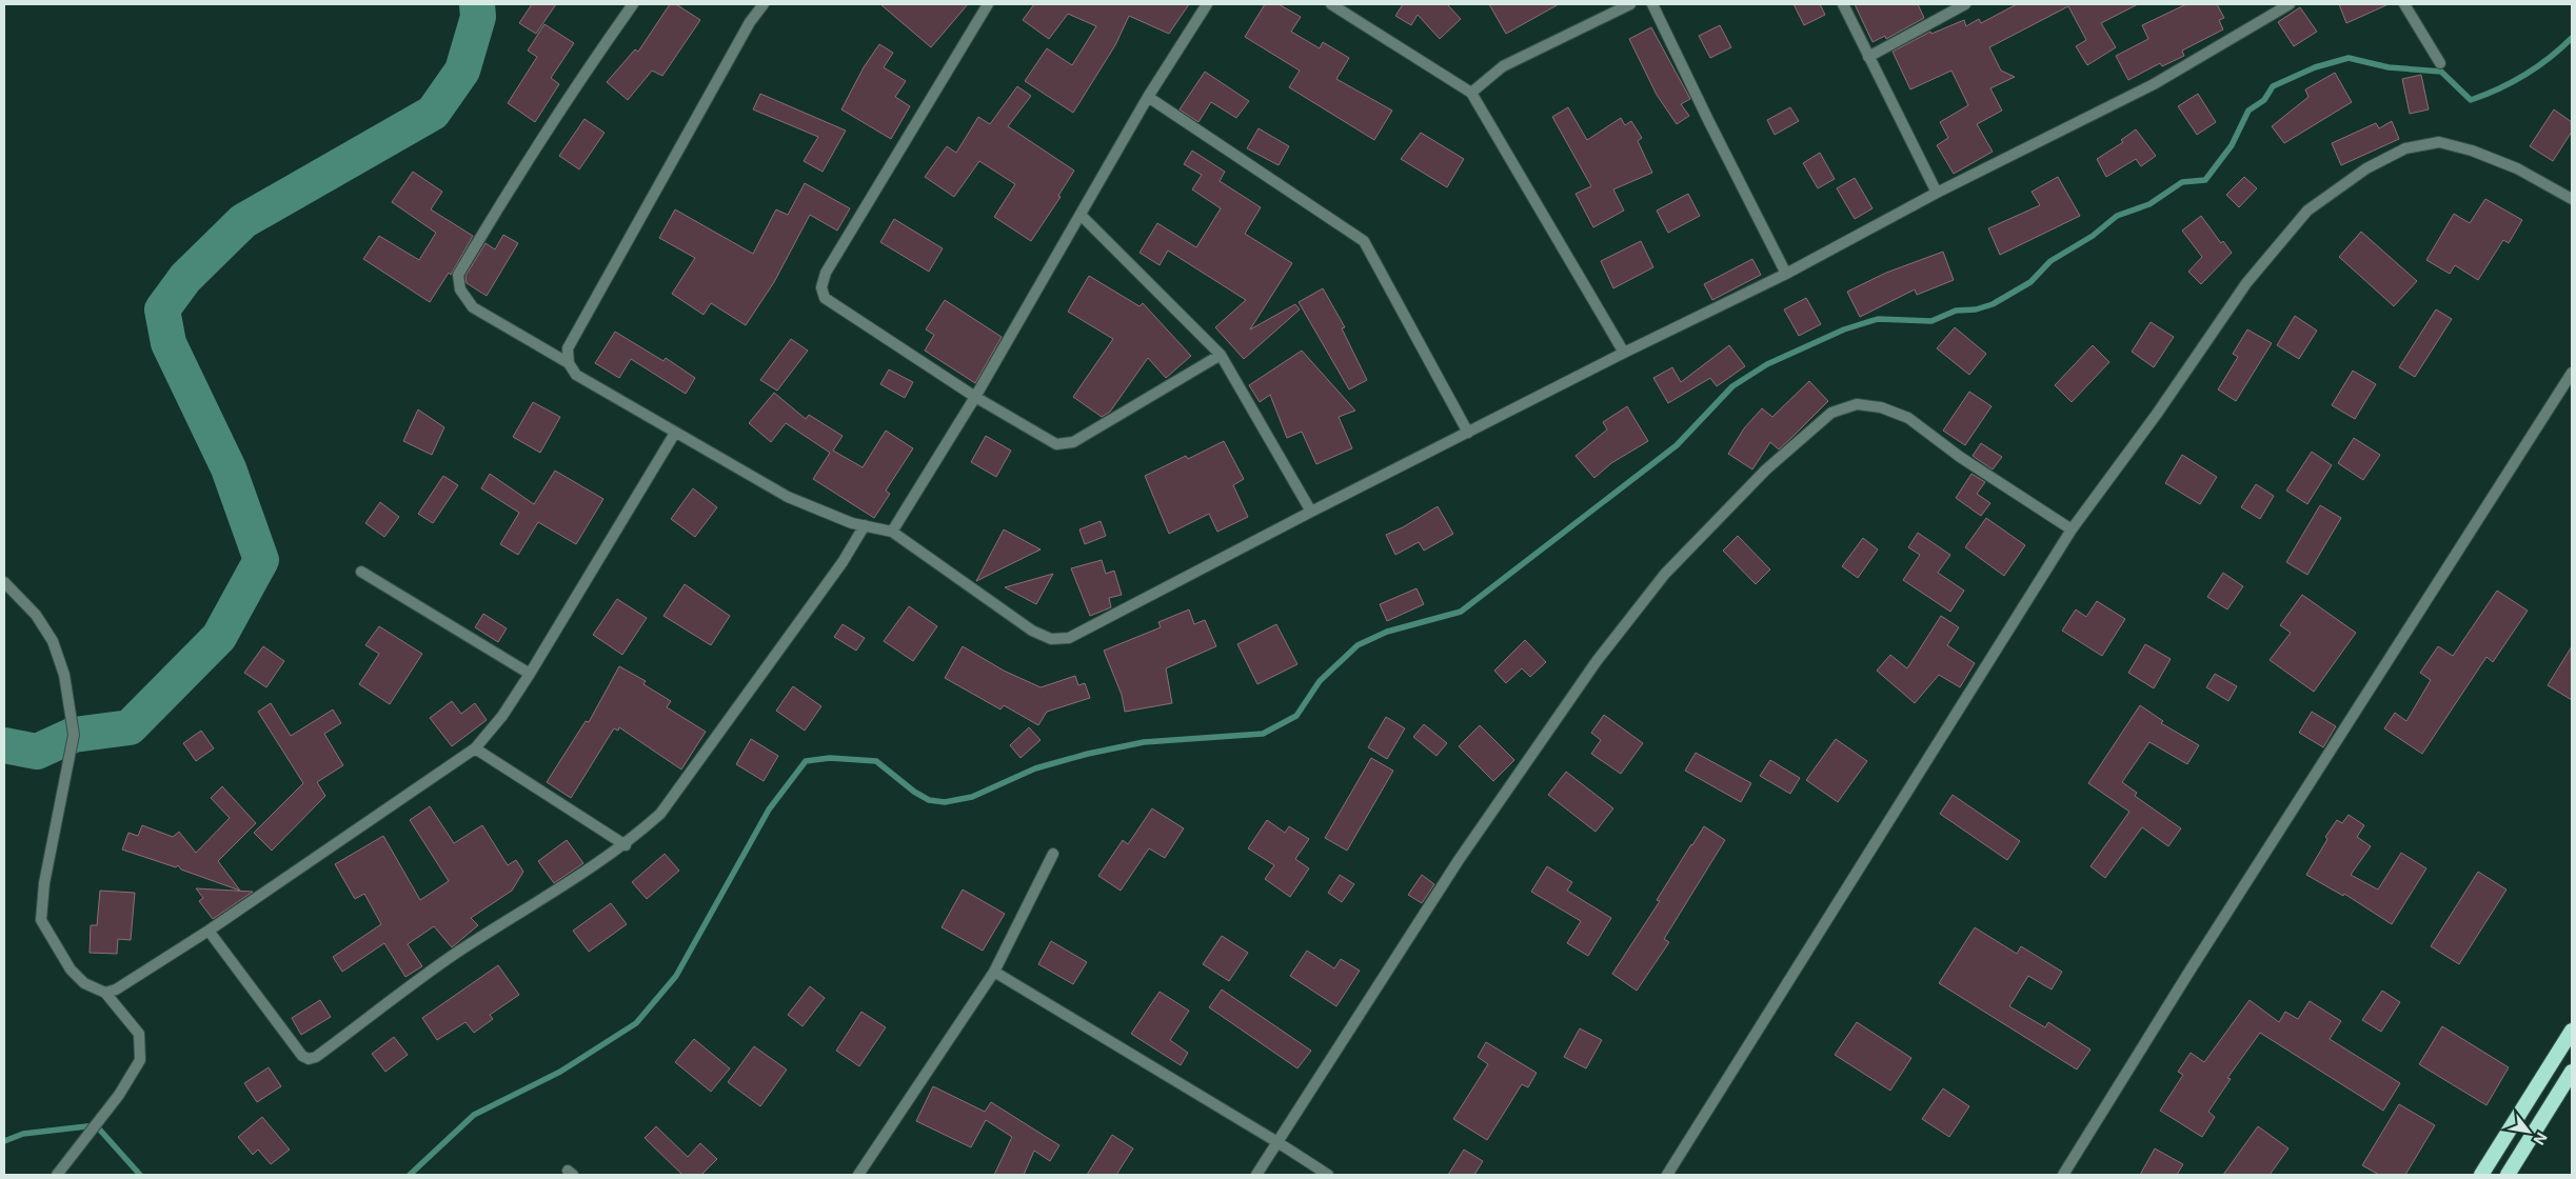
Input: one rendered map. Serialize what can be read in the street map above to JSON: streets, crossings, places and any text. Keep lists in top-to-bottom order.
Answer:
{
  "north": "bottom right"
}
